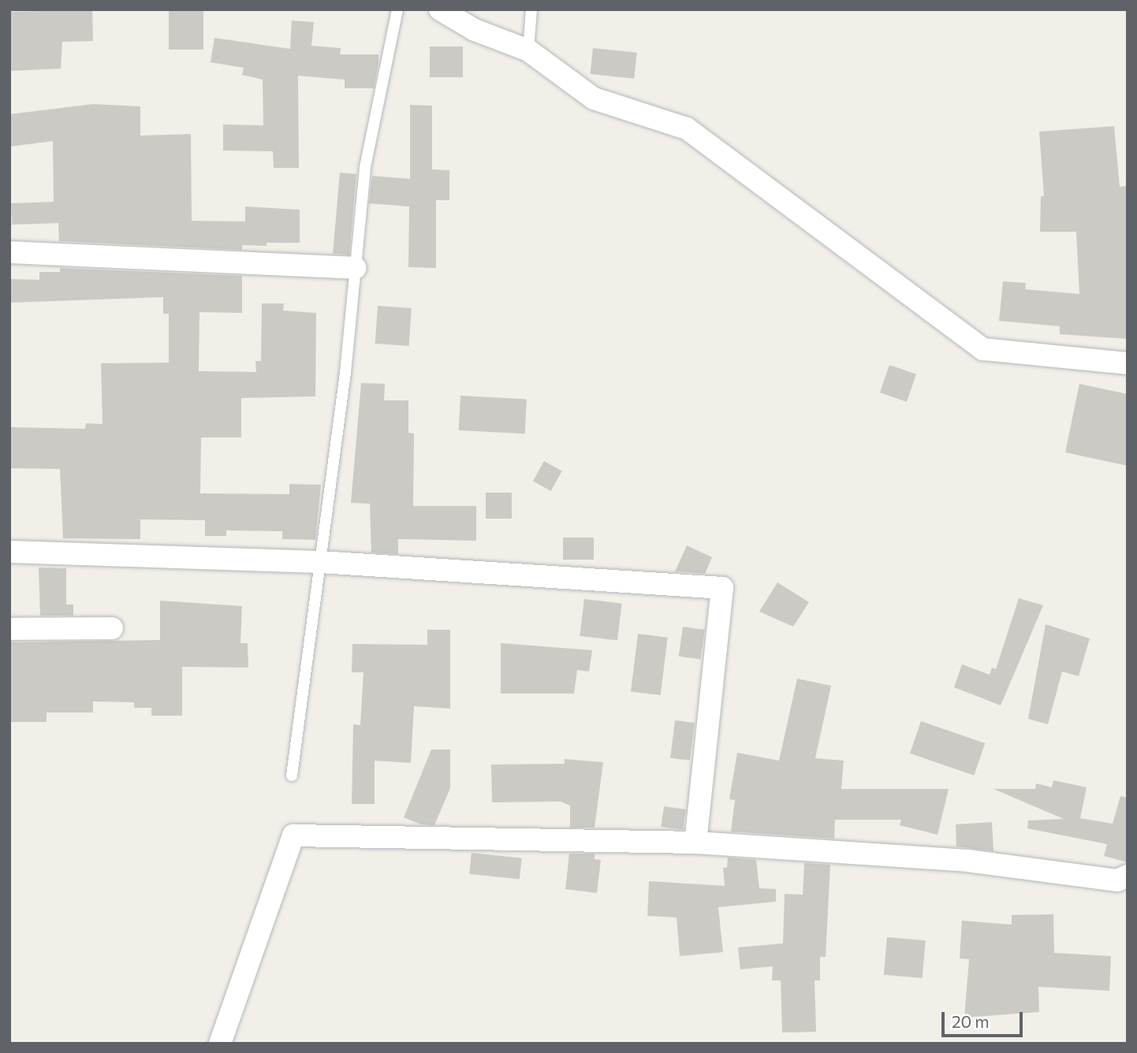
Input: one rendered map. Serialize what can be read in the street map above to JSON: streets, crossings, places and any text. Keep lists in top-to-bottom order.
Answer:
{
  "scale_bar": "20 m"
}
